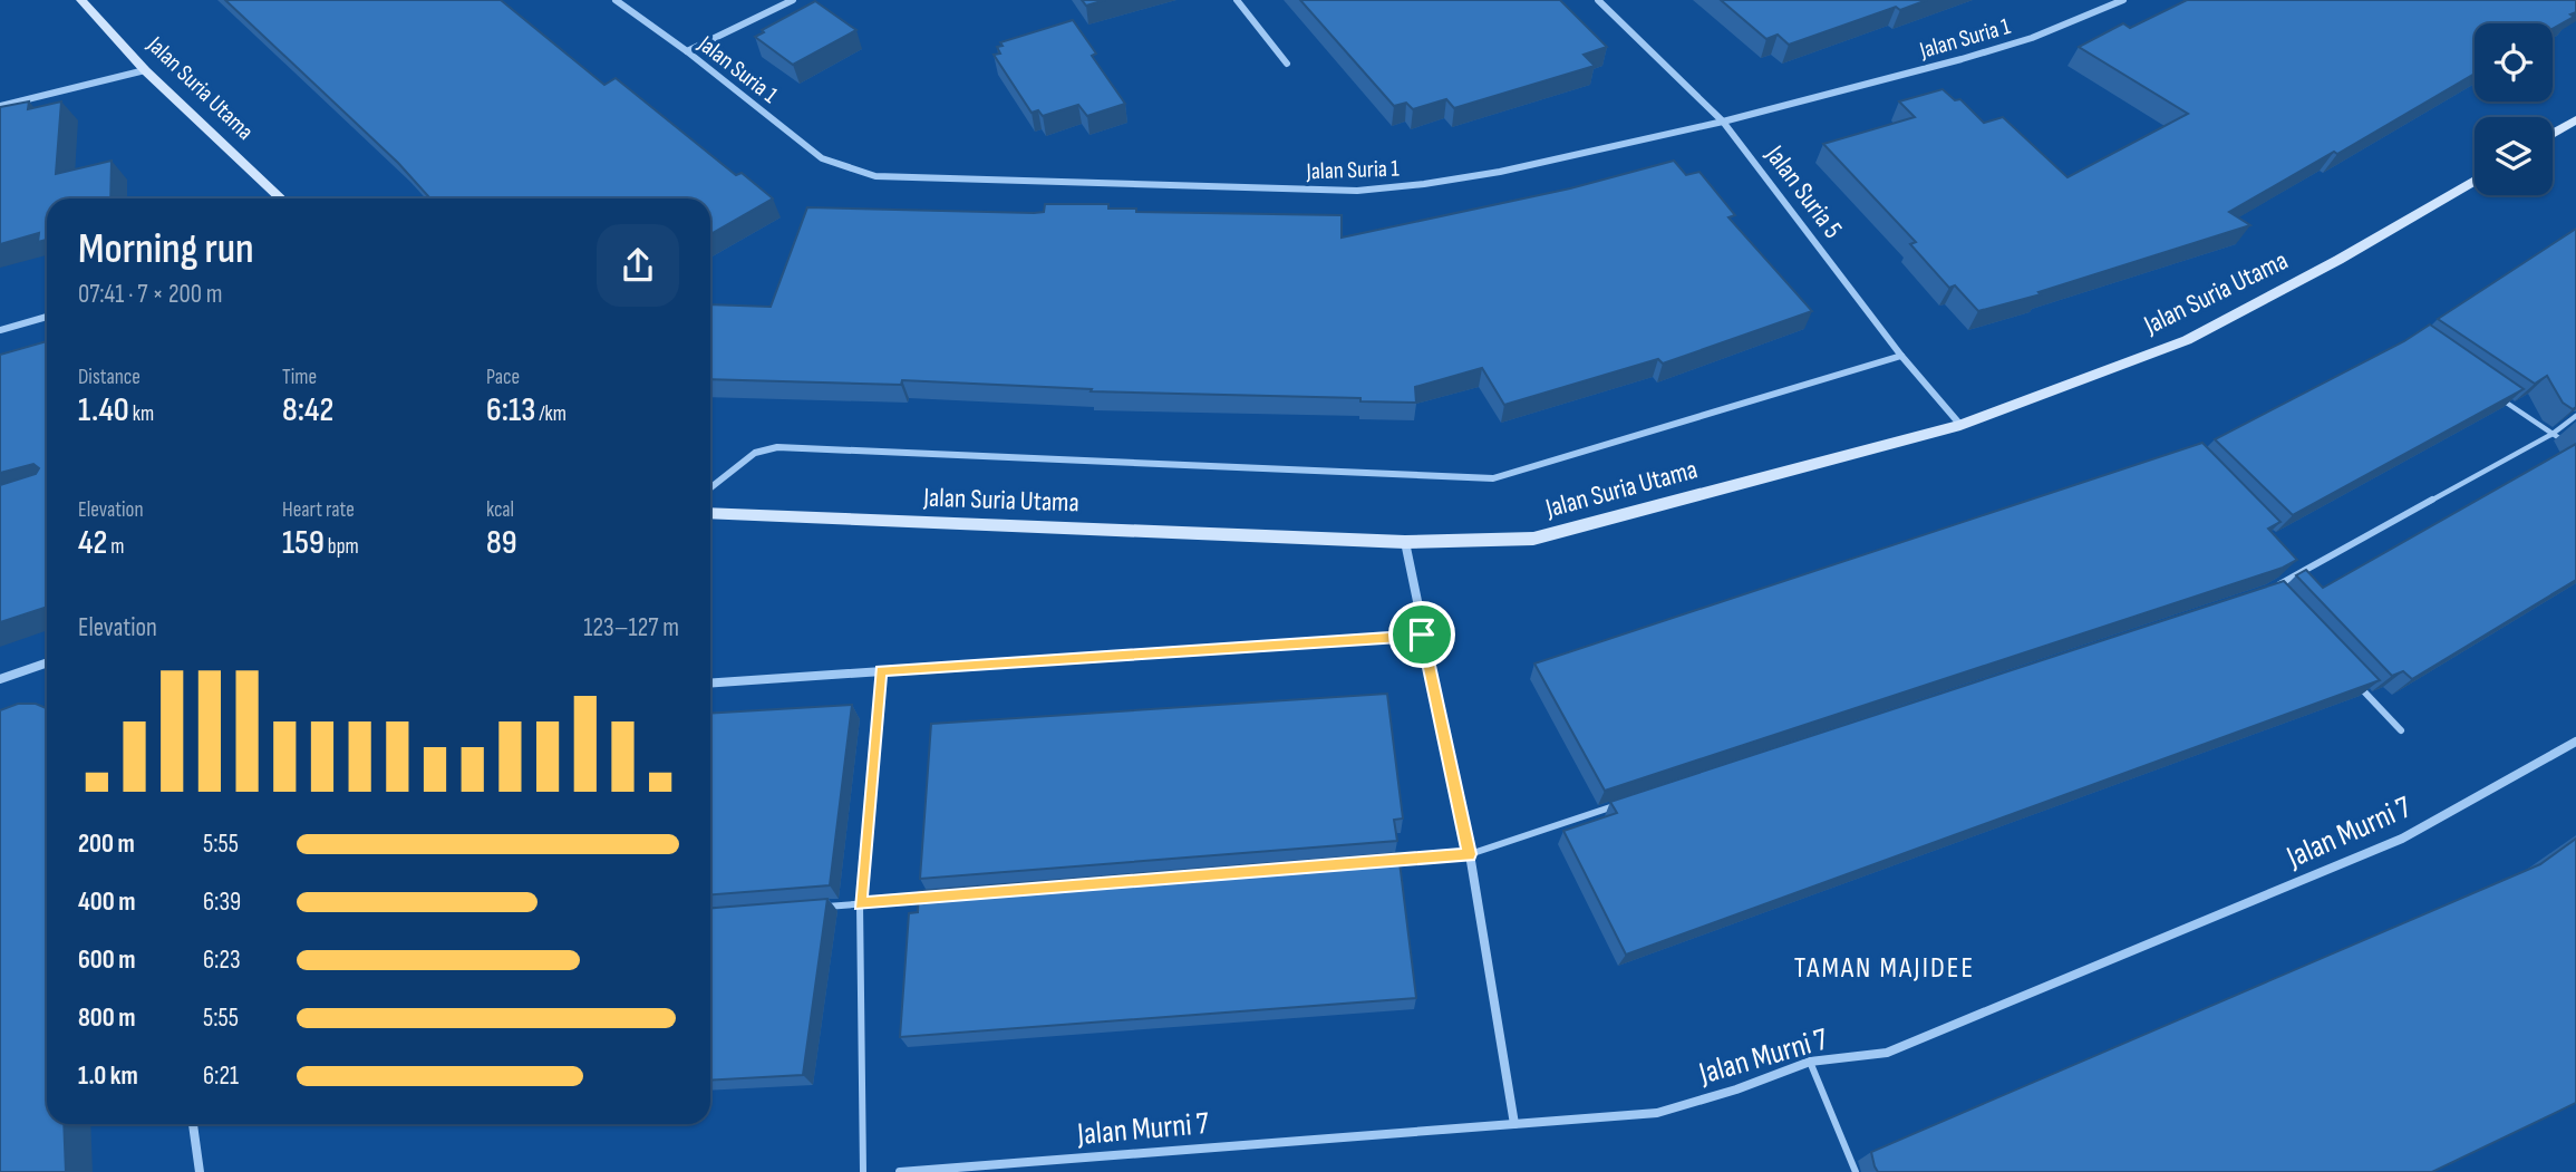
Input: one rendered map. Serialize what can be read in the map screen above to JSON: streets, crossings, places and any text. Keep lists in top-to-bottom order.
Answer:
{
  "streets": {
    "main road": ["Jalan Suria Utama"],
    "street": ["Jalan Suria 1", "Jalan Suria 5", "Jalan Murni 7"]
  },
  "crossings": [
    ["Jalan Suria 1", "Jalan Suria 5"],
    ["Jalan Suria Utama", "Jalan Suria 5"]
  ],
  "districts": ["TAMAN MAJIDEE"],
  "page": {
    "heading": ["Morning run", "07:41 · 7 × 200 m"],
    "stats": [
      ["Distance", "1.40 km"],
      ["Time", "8:42"],
      ["Pace", "6:13 /km"],
      ["Elevation", "42 m"],
      ["Heart rate", "159 bpm"],
      ["kcal", "89"]
    ],
    "chart": ["Elevation", "123–127 m"],
    "list": [
      {
        "name": "200 m",
        "note": "5:55"
      },
      {
        "name": "400 m",
        "note": "6:39"
      },
      {
        "name": "600 m",
        "note": "6:23"
      },
      {
        "name": "800 m",
        "note": "5:55"
      },
      {
        "name": "1.0 km",
        "note": "6:21"
      }
    ]
  }
}
